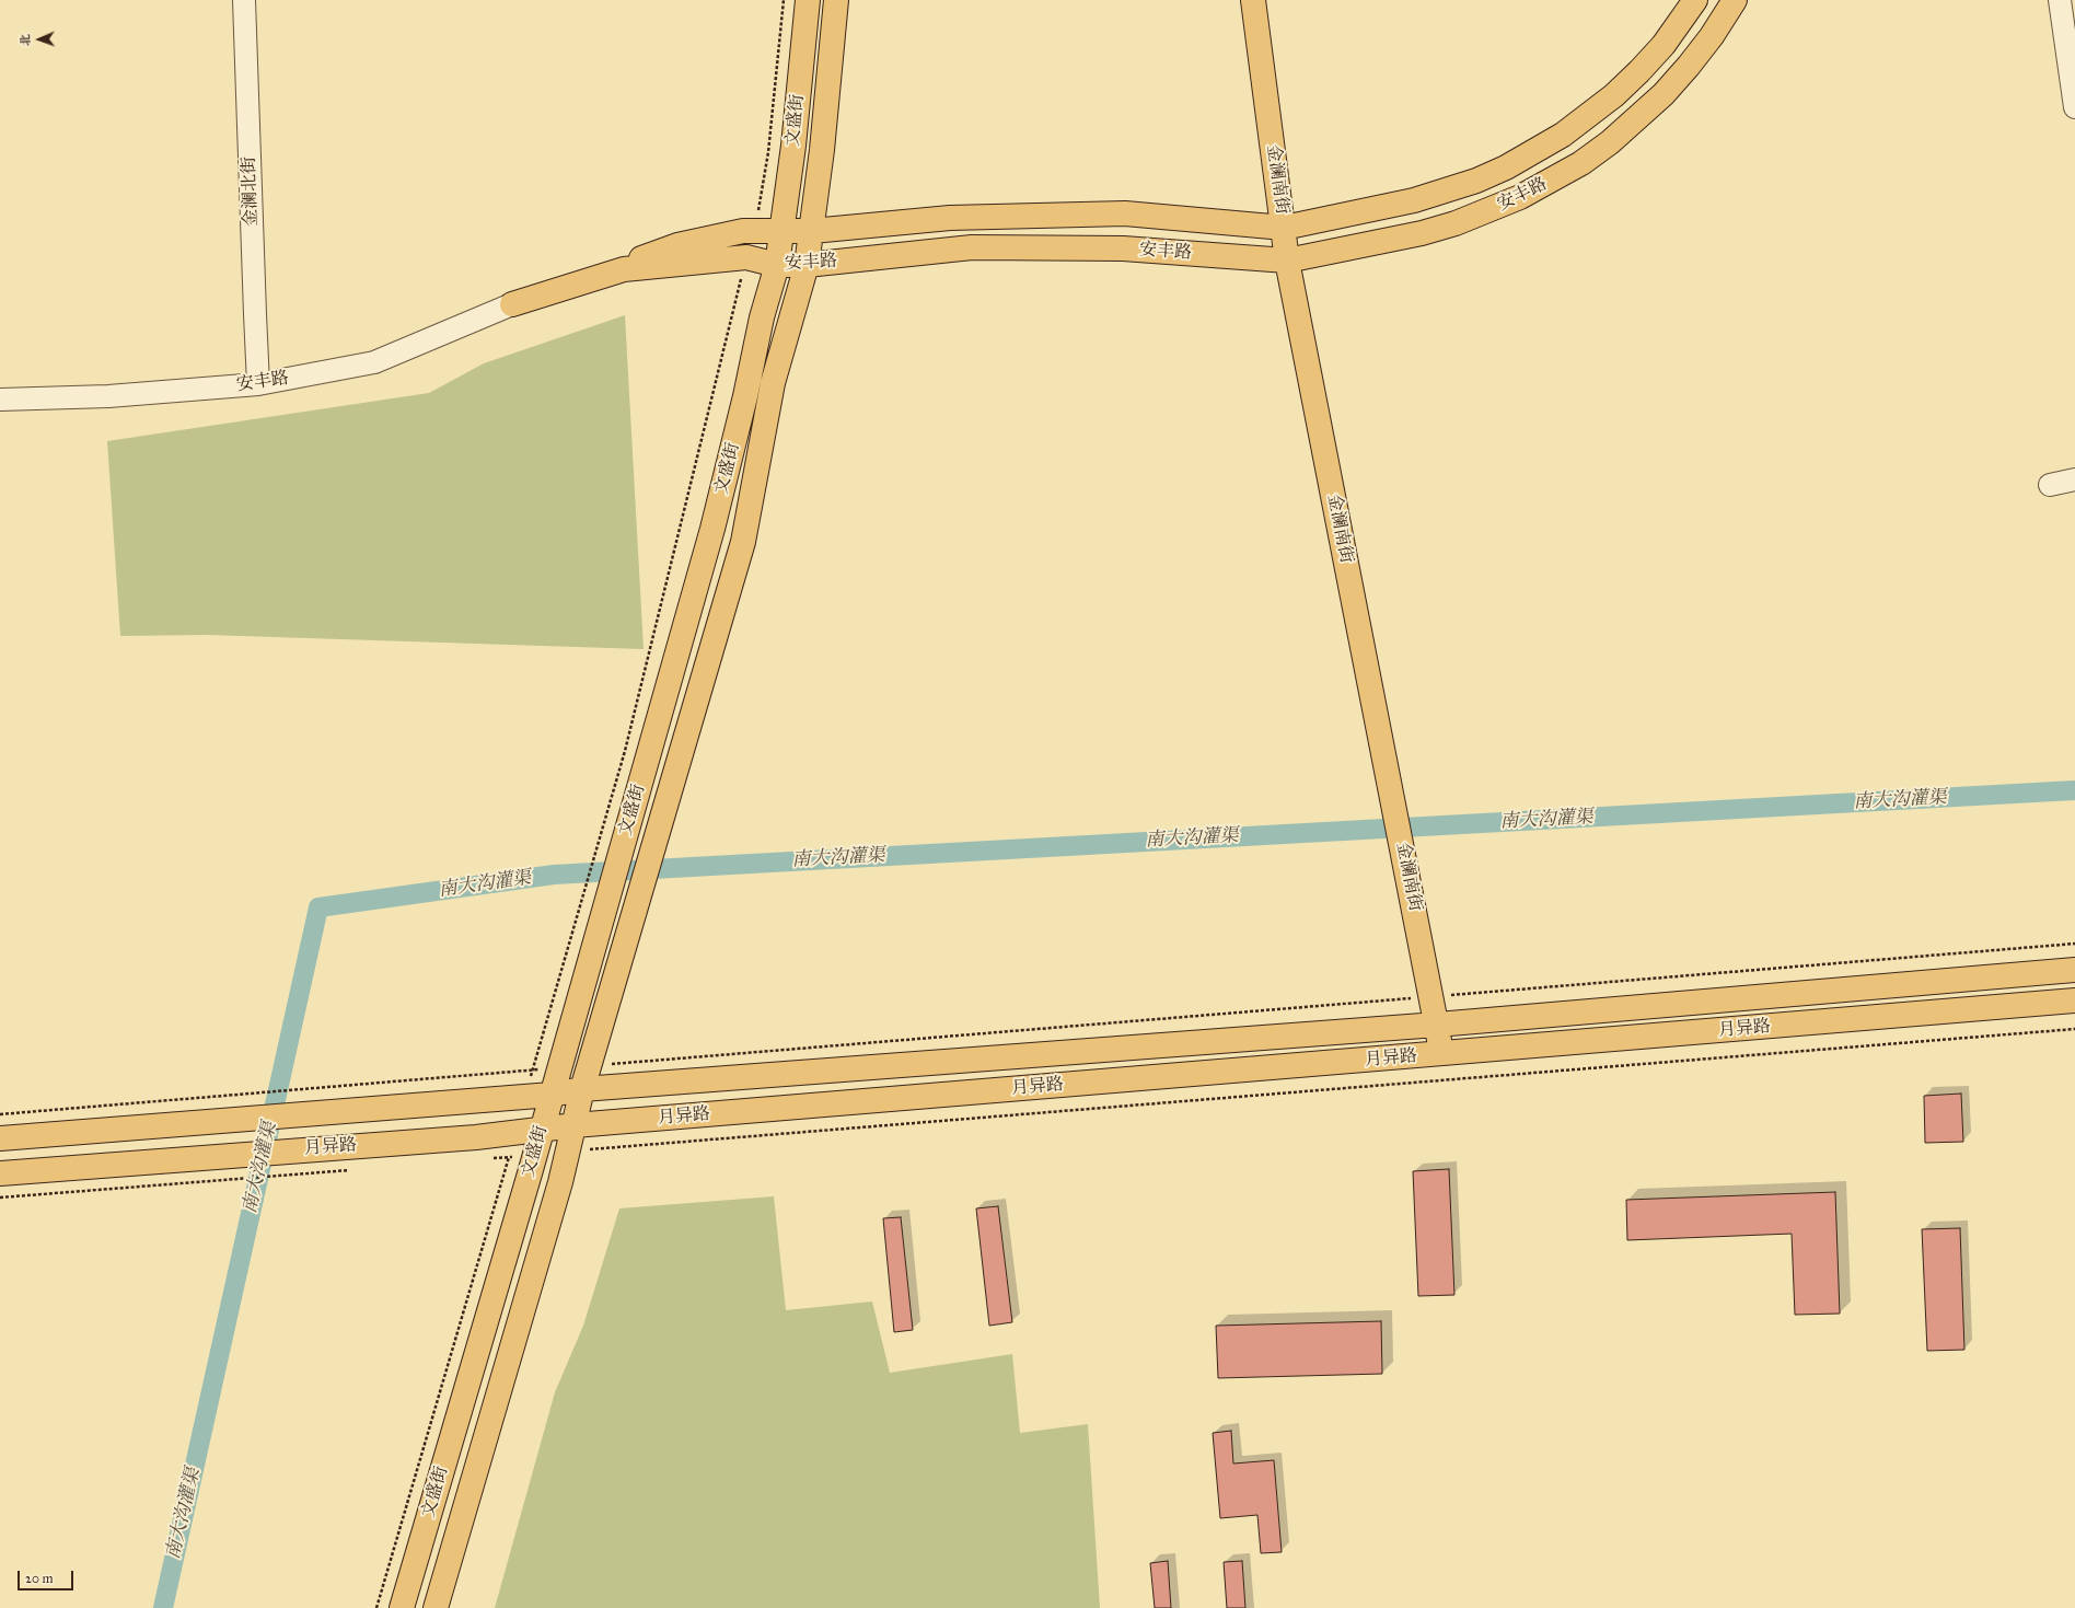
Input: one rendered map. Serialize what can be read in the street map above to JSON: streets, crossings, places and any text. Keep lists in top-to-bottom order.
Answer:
{
  "streets": {
    "main road": [
      "文盛街",
      "金澜南街",
      "安丰路",
      "月异路"
    ],
    "street": ["金澜北街"]
  },
  "crossings": [
    ["文盛街", "安丰路"],
    ["文盛街", "月异路"],
    ["金澜南街", "安丰路"],
    ["金澜南街", "月异路"],
    ["金澜北街", "安丰路"]
  ],
  "water": ["南大沟灌渠"],
  "scale_bar": "20 m",
  "north": "left"
}
